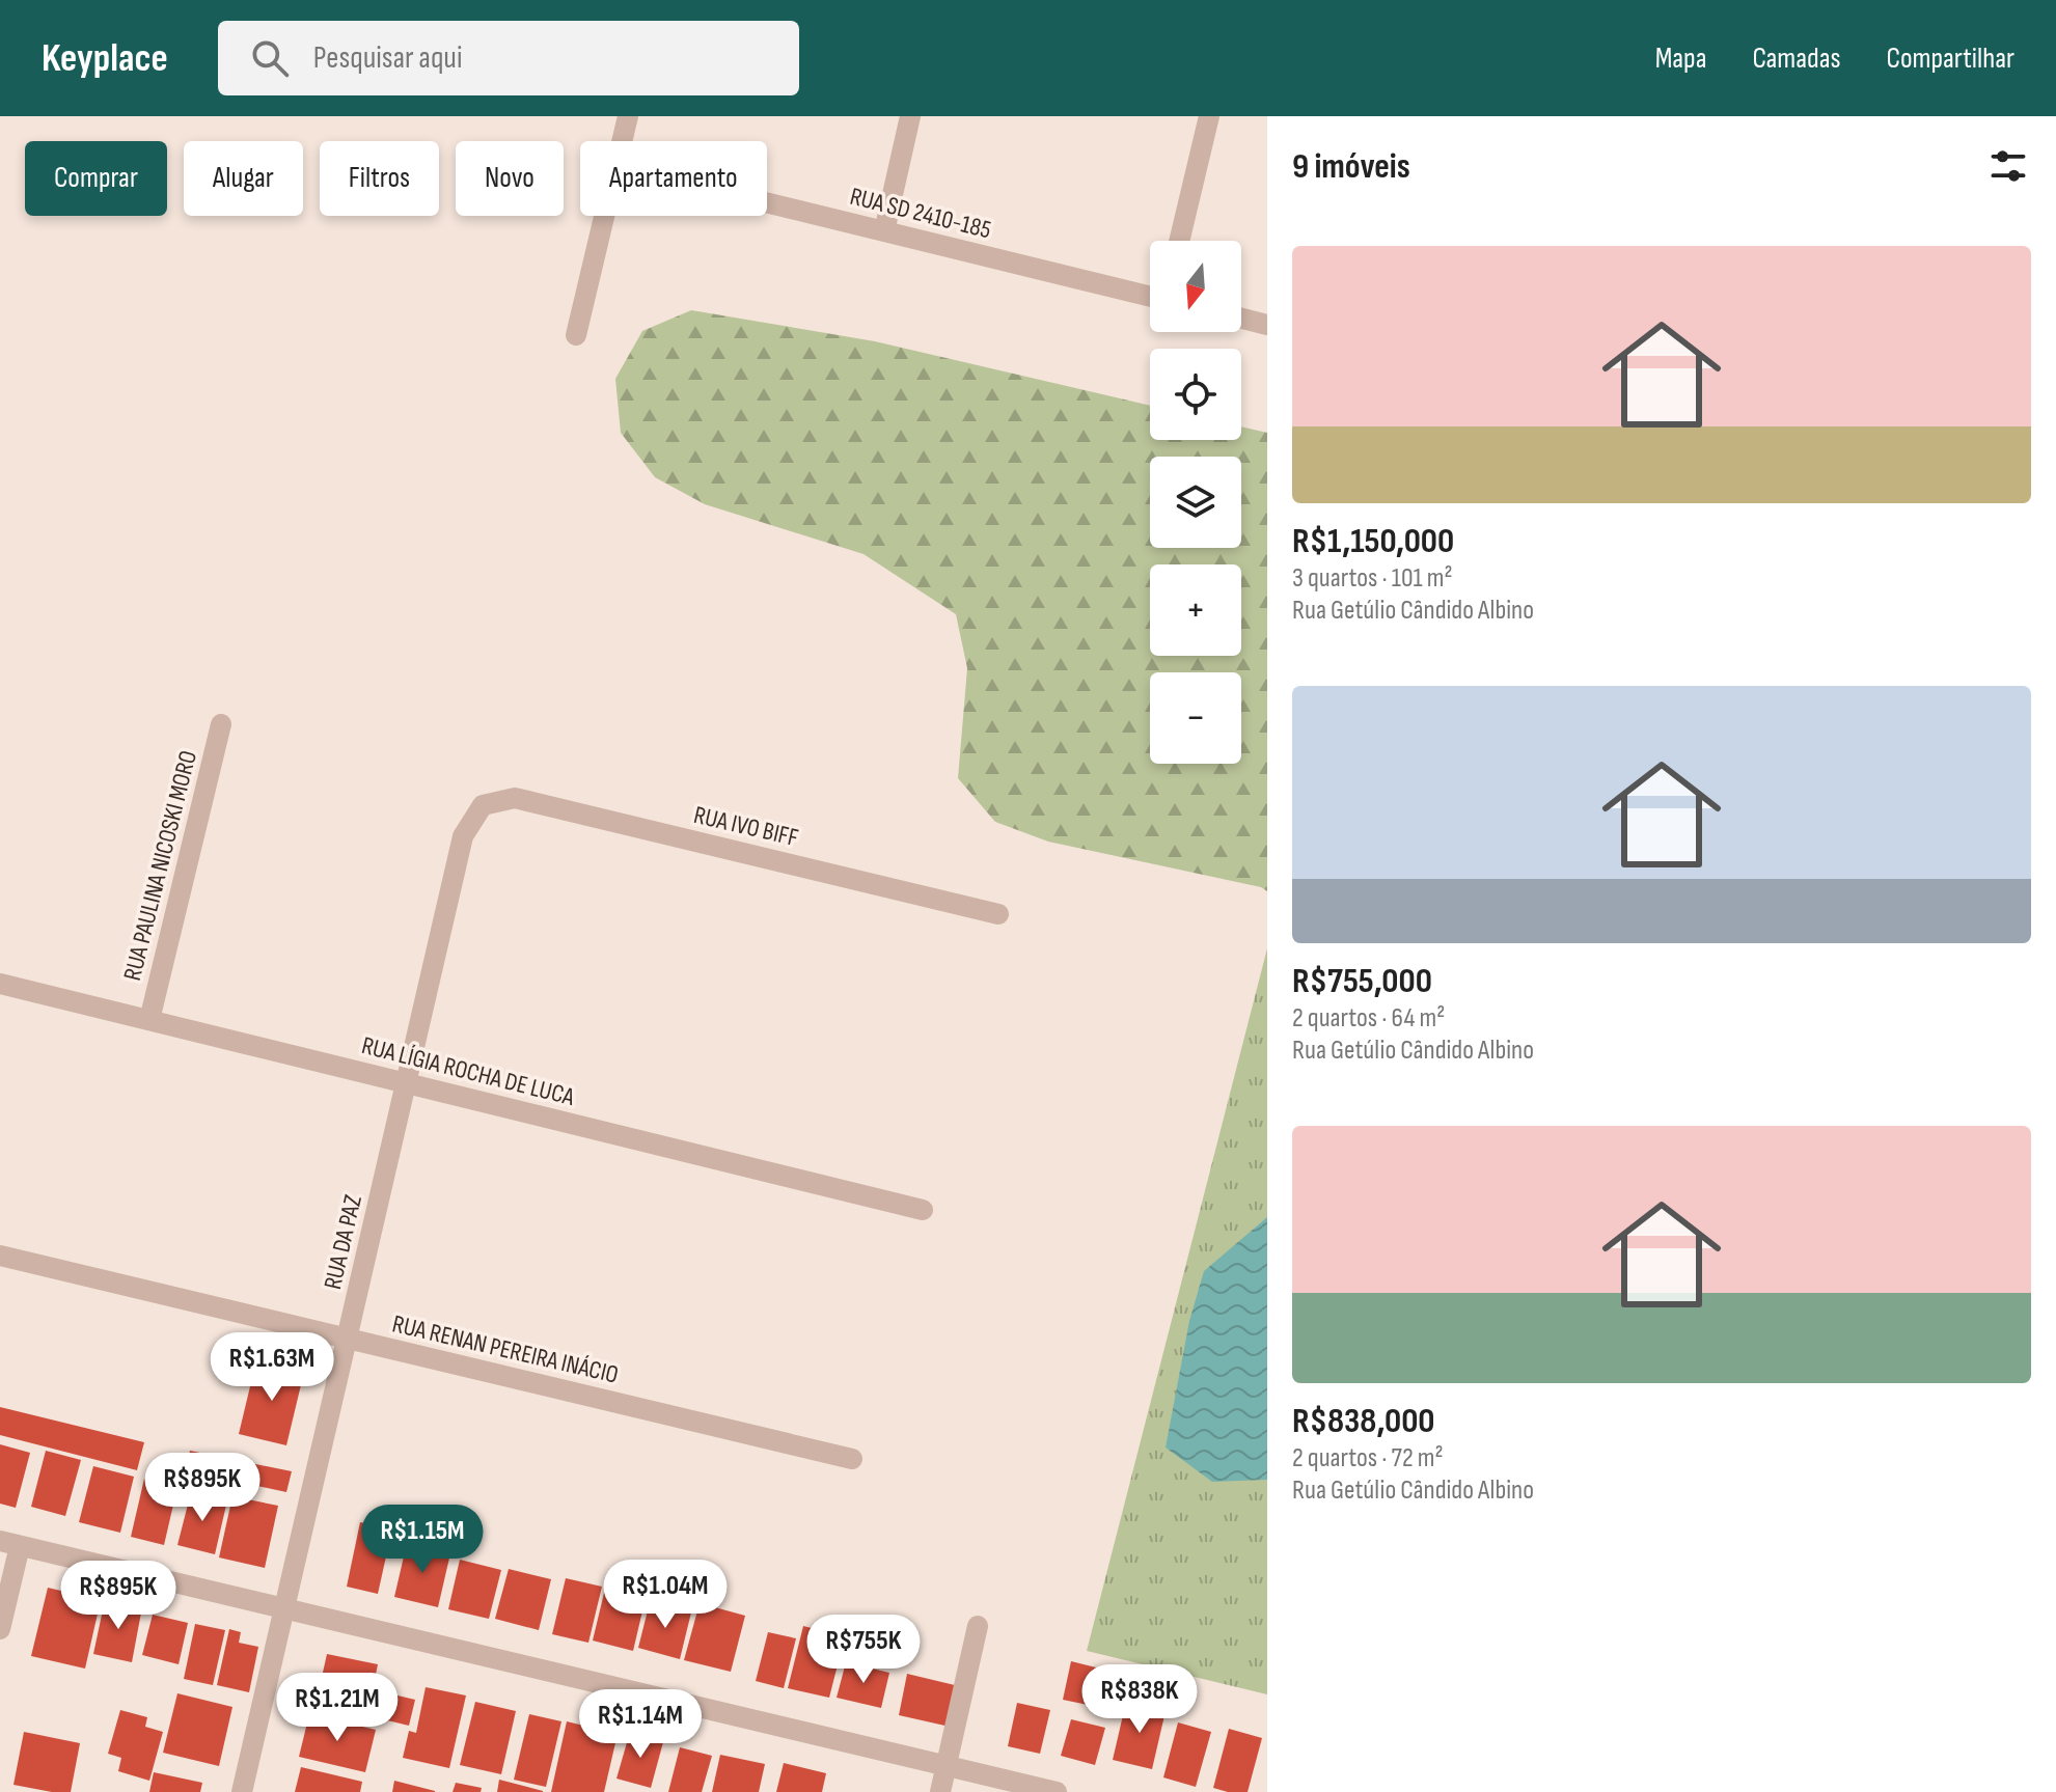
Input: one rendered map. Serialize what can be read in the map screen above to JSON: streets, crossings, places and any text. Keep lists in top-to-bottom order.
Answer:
{
  "streets": {
    "street": [
      "RUA SD 2410-185",
      "RUA IVO BIFF",
      "RUA PAULINA NICOSKI MORO",
      "RUA LÍGIA ROCHA DE LUCA",
      "RUA DA PAZ",
      "RUA RENAN PEREIRA INÁCIO"
    ]
  },
  "crossings": [
    ["RUA IVO BIFF", "RUA DA PAZ"],
    ["RUA PAULINA NICOSKI MORO", "RUA LÍGIA ROCHA DE LUCA"],
    ["RUA LÍGIA ROCHA DE LUCA", "RUA DA PAZ"],
    ["RUA DA PAZ", "RUA RENAN PEREIRA INÁCIO"]
  ],
  "north": "bottom",
  "page": {
    "header": "Keyplace",
    "search": "Pesquisar aqui",
    "nav": ["Mapa", "Camadas", "Compartilhar"],
    "heading": "9 imóveis",
    "chip": [
      "Comprar",
      "Alugar",
      "Filtros",
      "Novo",
      "Apartamento"
    ],
    "list": [
      {
        "name": "R$1,150,000",
        "note": "3 quartos · 101 m² · Rua Getúlio Cândido Albino"
      },
      {
        "name": "R$755,000",
        "note": "2 quartos · 64 m² · Rua Getúlio Cândido Albino"
      },
      {
        "name": "R$838,000",
        "note": "2 quartos · 72 m² · Rua Getúlio Cândido Albino"
      }
    ],
    "map_buttons": ["+", "−"],
    "price": [
      "R$1.63M",
      "R$895K",
      "R$1.15M",
      "R$1.04M",
      "R$895K",
      "R$755K",
      "R$838K",
      "R$1.21M",
      "R$1.14M"
    ]
  }
}
